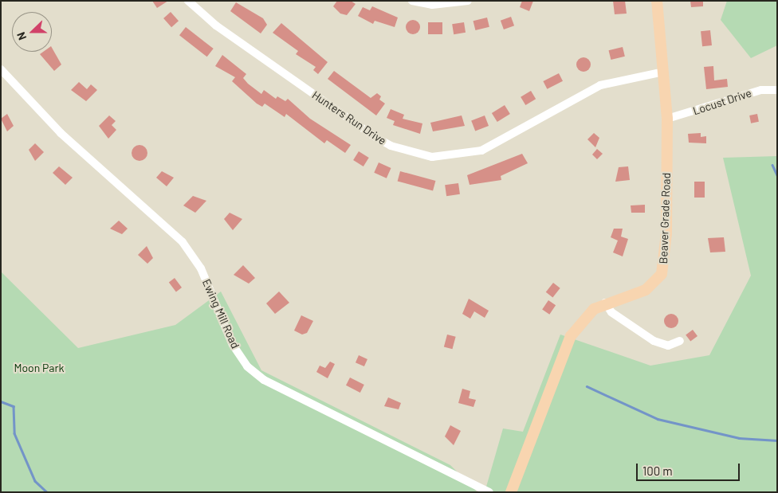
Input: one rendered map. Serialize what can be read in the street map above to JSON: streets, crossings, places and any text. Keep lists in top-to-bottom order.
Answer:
{
  "streets": {
    "main road": ["Beaver Grade Road"],
    "street": ["Locust Drive", "Hunters Run Drive", "Ewing Mill Road"]
  },
  "crossings": [
    ["Locust Drive", "Beaver Grade Road"],
    ["Hunters Run Drive", "Beaver Grade Road"]
  ],
  "parks": ["Moon Park"],
  "scale_bar": "100 m",
  "north": "left"
}
